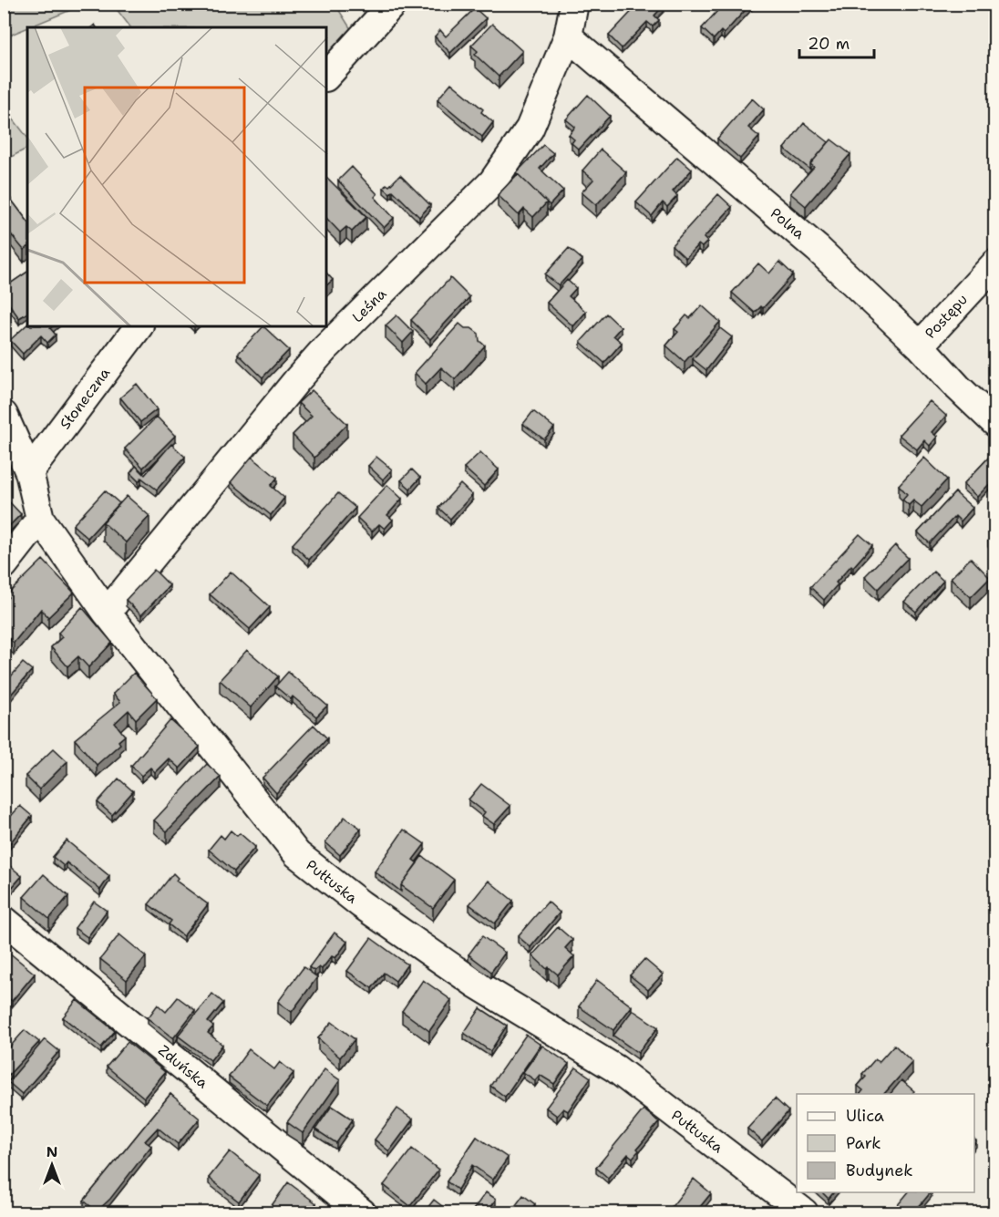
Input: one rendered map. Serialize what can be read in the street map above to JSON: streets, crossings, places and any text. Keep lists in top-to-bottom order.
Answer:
{
  "streets": {
    "street": [
      "Polna",
      "Leśna",
      "Postępu",
      "Słoneczna",
      "Pułtuska",
      "Zduńska"
    ]
  },
  "crossings": [
    ["Polna", "Leśna"],
    ["Polna", "Postępu"],
    ["Leśna", "Pułtuska"],
    ["Słoneczna", "Pułtuska"]
  ],
  "legend": ["Ulica", "Park", "Budynek"],
  "scale_bar": "20 m",
  "north": "top"
}
